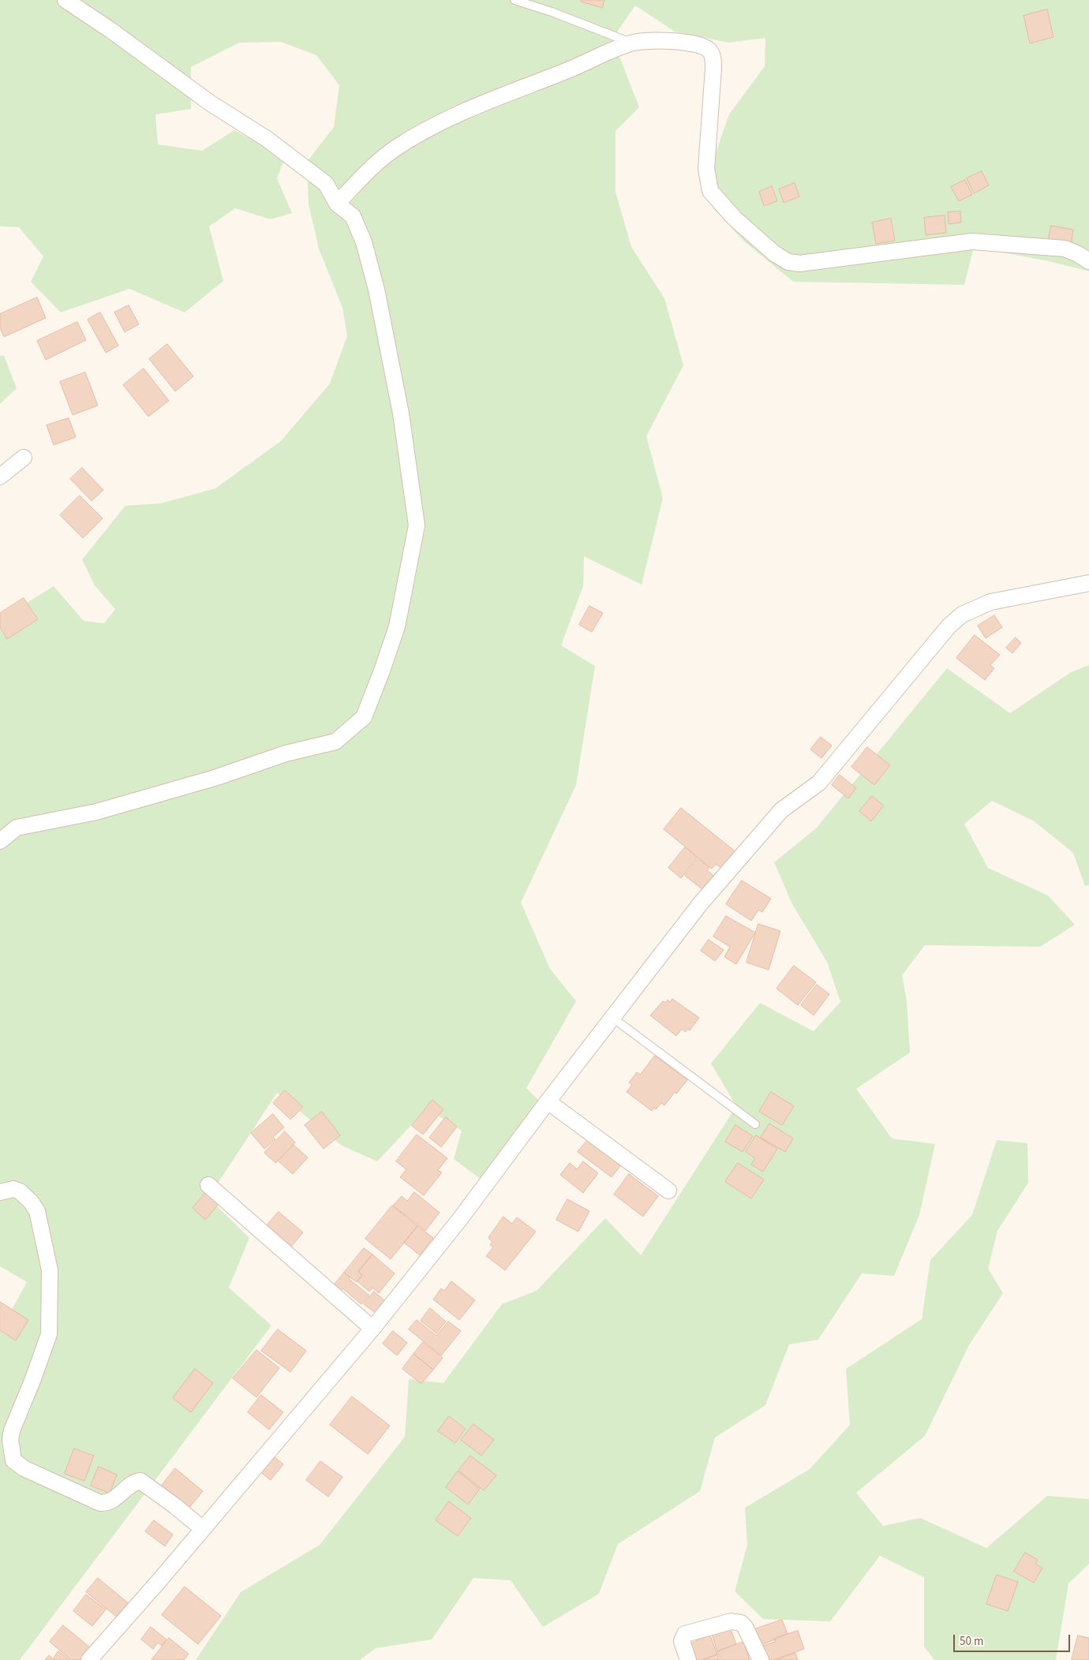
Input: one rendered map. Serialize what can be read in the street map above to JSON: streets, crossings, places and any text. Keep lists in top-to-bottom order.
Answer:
{
  "scale_bar": "50 m"
}
